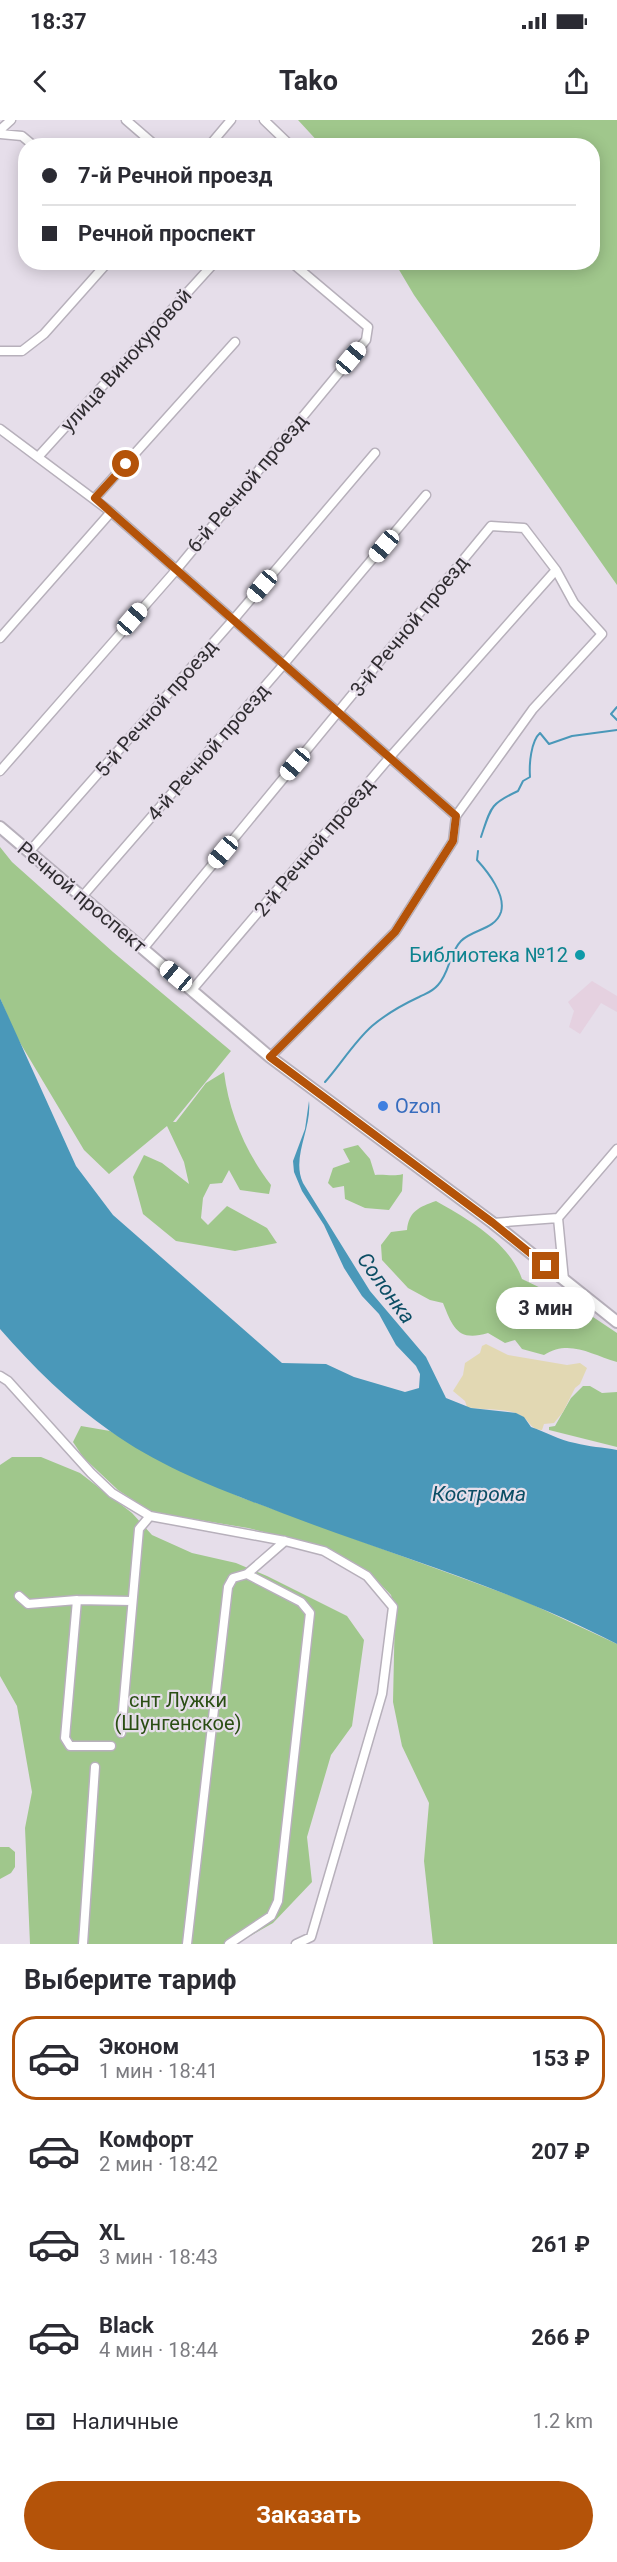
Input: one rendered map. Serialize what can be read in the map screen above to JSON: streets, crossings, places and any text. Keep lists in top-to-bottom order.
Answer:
{
  "streets": {
    "street": [
      "улица Винокуровой",
      "6-й Речной проезд",
      "3-й Речной проезд",
      "5-й Речной проезд",
      "4-й Речной проезд",
      "2-й Речной проезд",
      "Речной проспект"
    ]
  },
  "crossings": [
    ["3-й Речной проезд", "2-й Речной проезд"],
    ["3-й Речной проезд", "Речной проспект"],
    ["5-й Речной проезд", "Речной проспект"],
    ["4-й Речной проезд", "Речной проспект"],
    ["2-й Речной проезд", "Речной проспект"]
  ],
  "water": ["Солонка", "Кострома"],
  "parks": ["снт Лужки (Шунгенское)"],
  "places": ["Библиотека №12", "Ozon"],
  "page": {
    "status": "18:37",
    "header": "Tako",
    "banner": ["7-й Речной проезд", "Речной проспект"],
    "bubble": "3 мин",
    "heading": "Выберите тариф",
    "list": [
      {
        "name": "Эконом",
        "note": "1 мин · 18:41",
        "value": "153 ₽"
      },
      {
        "name": "Комфорт",
        "note": "2 мин · 18:42",
        "value": "207 ₽"
      },
      {
        "name": "XL",
        "note": "3 мин · 18:43",
        "value": "261 ₽"
      },
      {
        "name": "Black",
        "note": "4 мин · 18:44",
        "value": "266 ₽"
      }
    ],
    "pay": ["Наличные", "1.2 km"],
    "buttons": "Заказать"
  }
}
